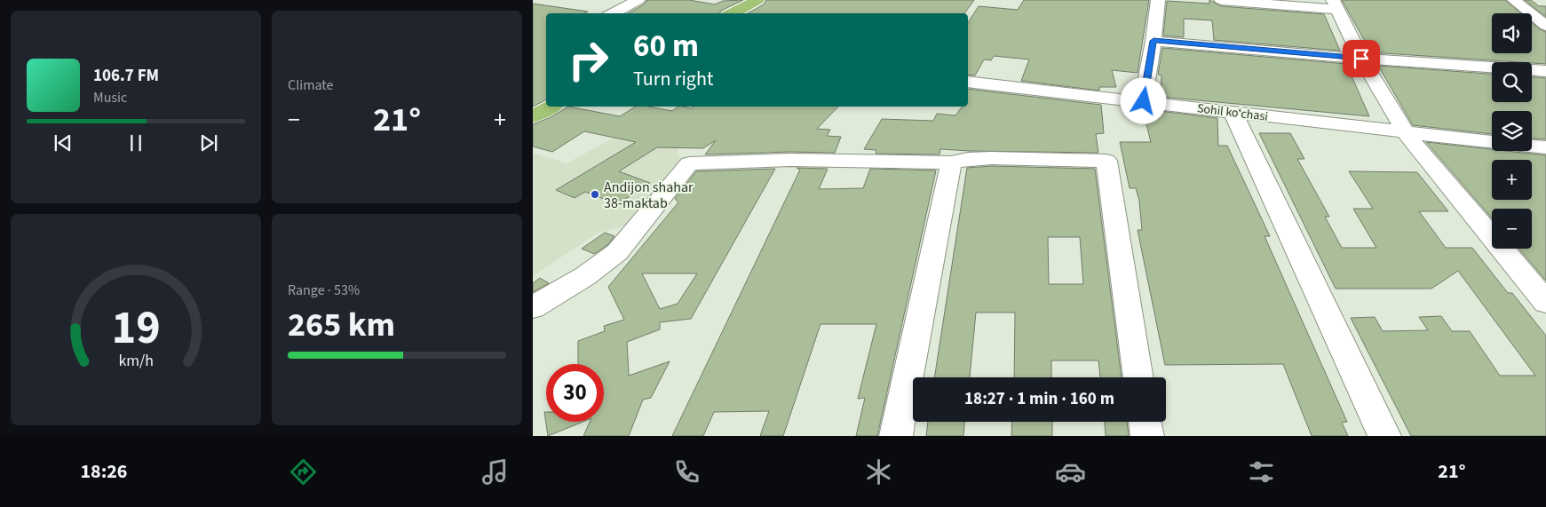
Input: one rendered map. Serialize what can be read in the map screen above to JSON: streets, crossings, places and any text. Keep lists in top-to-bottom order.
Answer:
{
  "streets": {
    "street": ["Sohil koʻchasi"]
  },
  "places": ["Andijon shahar 38-maktab"],
  "page": {
    "tile": [
      "Climate",
      ["Range · 53%", "265 km"]
    ],
    "map_buttons": ["+", "−"],
    "turn": ["60 m", "Turn right"],
    "song": ["106.7 FM", "Music"],
    "heat": ["−", "21°", "+"],
    "limit": "30",
    "trip": "18:27 · 1 min · 160 m",
    "tabs": ["18:26", "21°"],
    "gauge": ["19", "km/h"]
  }
}
